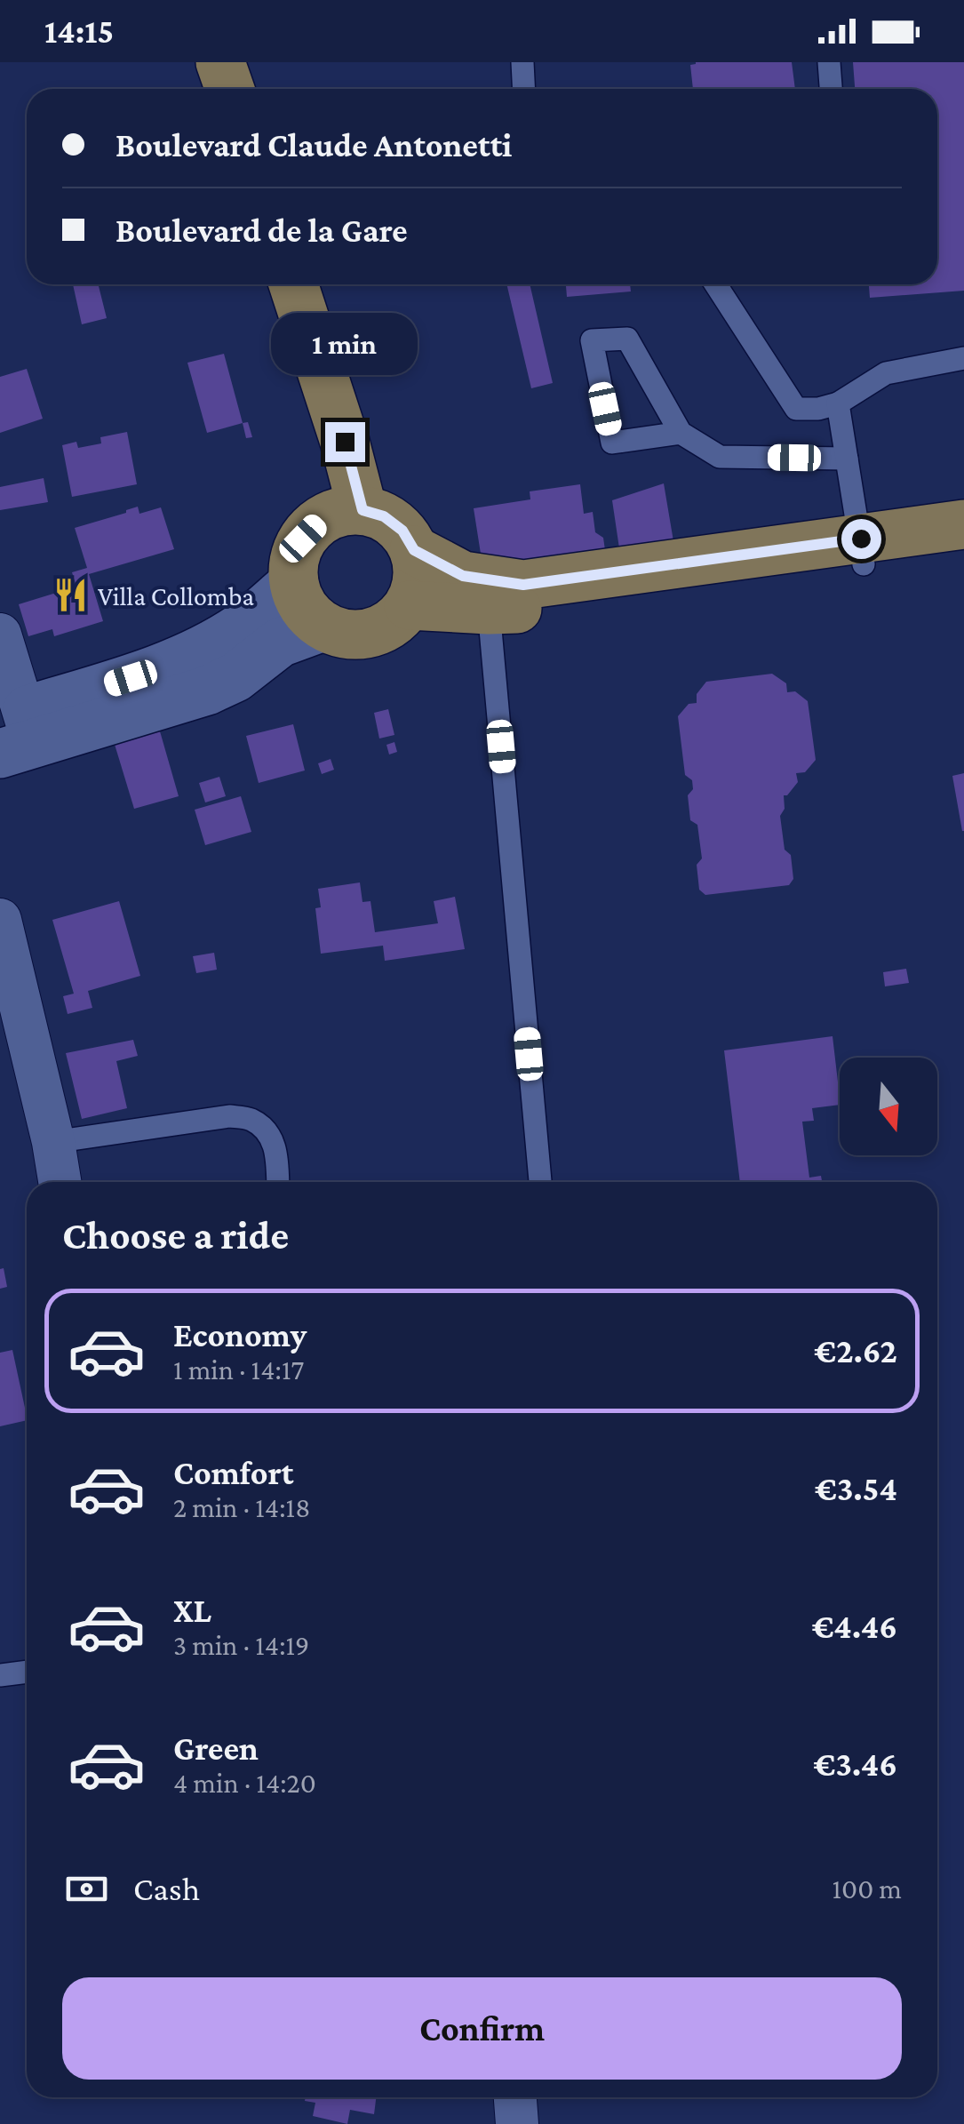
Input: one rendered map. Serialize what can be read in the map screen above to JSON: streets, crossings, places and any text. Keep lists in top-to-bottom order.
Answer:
{
  "places": {
    "restaurant": ["Villa Collomba"]
  },
  "north": "bottom",
  "page": {
    "status": "14:15",
    "banner": ["Boulevard Claude Antonetti", "Boulevard de la Gare"],
    "bubble": "1 min",
    "heading": "Choose a ride",
    "list": [
      {
        "name": "Economy",
        "note": "1 min · 14:17",
        "value": "€2.62"
      },
      {
        "name": "Comfort",
        "note": "2 min · 14:18",
        "value": "€3.54"
      },
      {
        "name": "XL",
        "note": "3 min · 14:19",
        "value": "€4.46"
      },
      {
        "name": "Green",
        "note": "4 min · 14:20",
        "value": "€3.46"
      }
    ],
    "pay": ["Cash", "100 m"],
    "buttons": "Confirm"
  }
}
